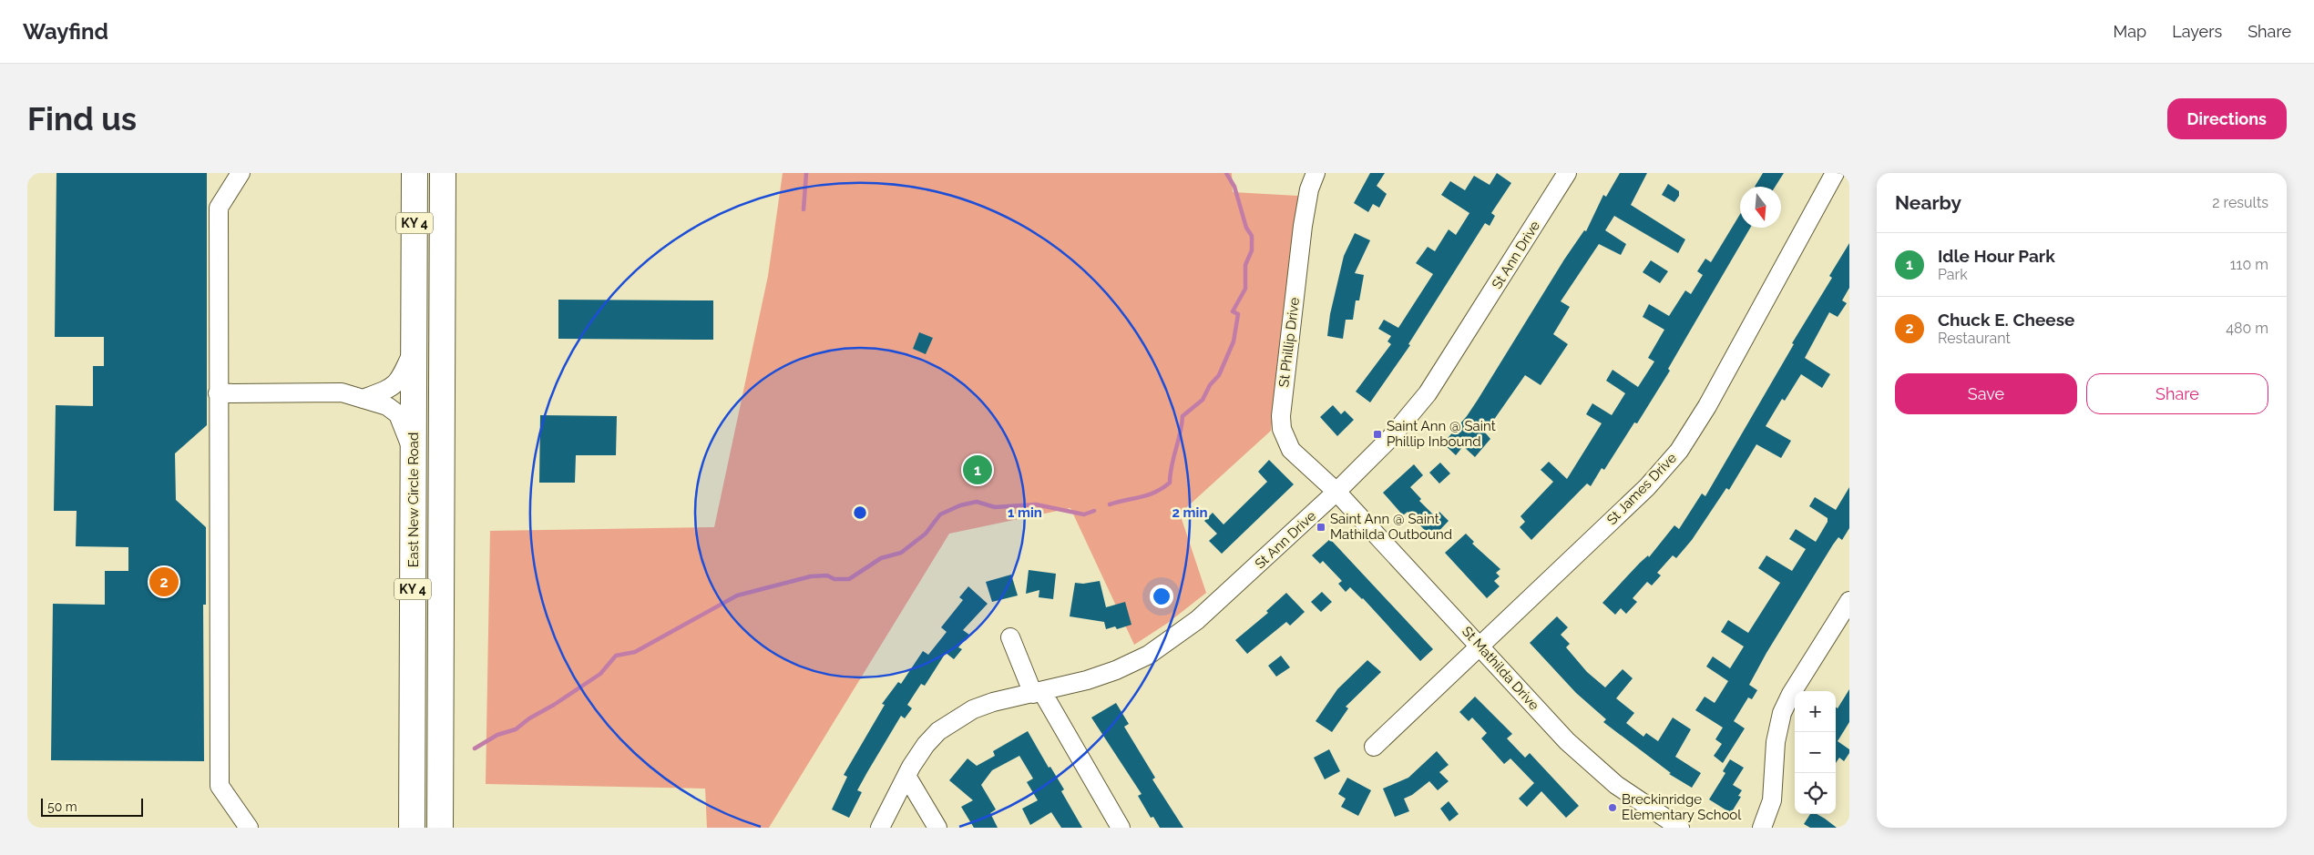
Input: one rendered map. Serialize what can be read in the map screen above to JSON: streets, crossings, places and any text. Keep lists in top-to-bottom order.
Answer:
{
  "streets": {
    "highway": ["KY 4", "East New Circle Road"],
    "street": [
      "St Ann Drive",
      "St Phillip Drive",
      "St James Drive",
      "St Mathilda Drive"
    ]
  },
  "crossings": [
    ["St Ann Drive", "St Phillip Drive"],
    ["St Ann Drive", "St Mathilda Drive"],
    ["St Phillip Drive", "St Mathilda Drive"],
    ["St James Drive", "St Mathilda Drive"]
  ],
  "places": {
    "transit": ["Saint Ann @ Saint Phillip Inbound", "Saint Ann @ Saint Mathilda Outbound"],
    "other": ["Breckinridge Elementary School"]
  },
  "scale_bar": "50 m",
  "north": "bottom",
  "page": {
    "header": "Wayfind",
    "nav": ["Map", "Layers", "Share"],
    "buttons": [
      "Directions",
      ["Save", "Share"]
    ],
    "title": "Find us",
    "heading": ["Nearby", "2 results"],
    "list": [
      {
        "mark": "1",
        "name": "Idle Hour Park",
        "note": "Park",
        "value": "110 m"
      },
      {
        "mark": "2",
        "name": "Chuck E. Cheese",
        "note": "Restaurant",
        "value": "480 m"
      }
    ],
    "pins": ["1", "2"],
    "map_buttons": ["+", "−"],
    "scale": "50 m"
  },
  "rings": ["1 min", "2 min"]
}
